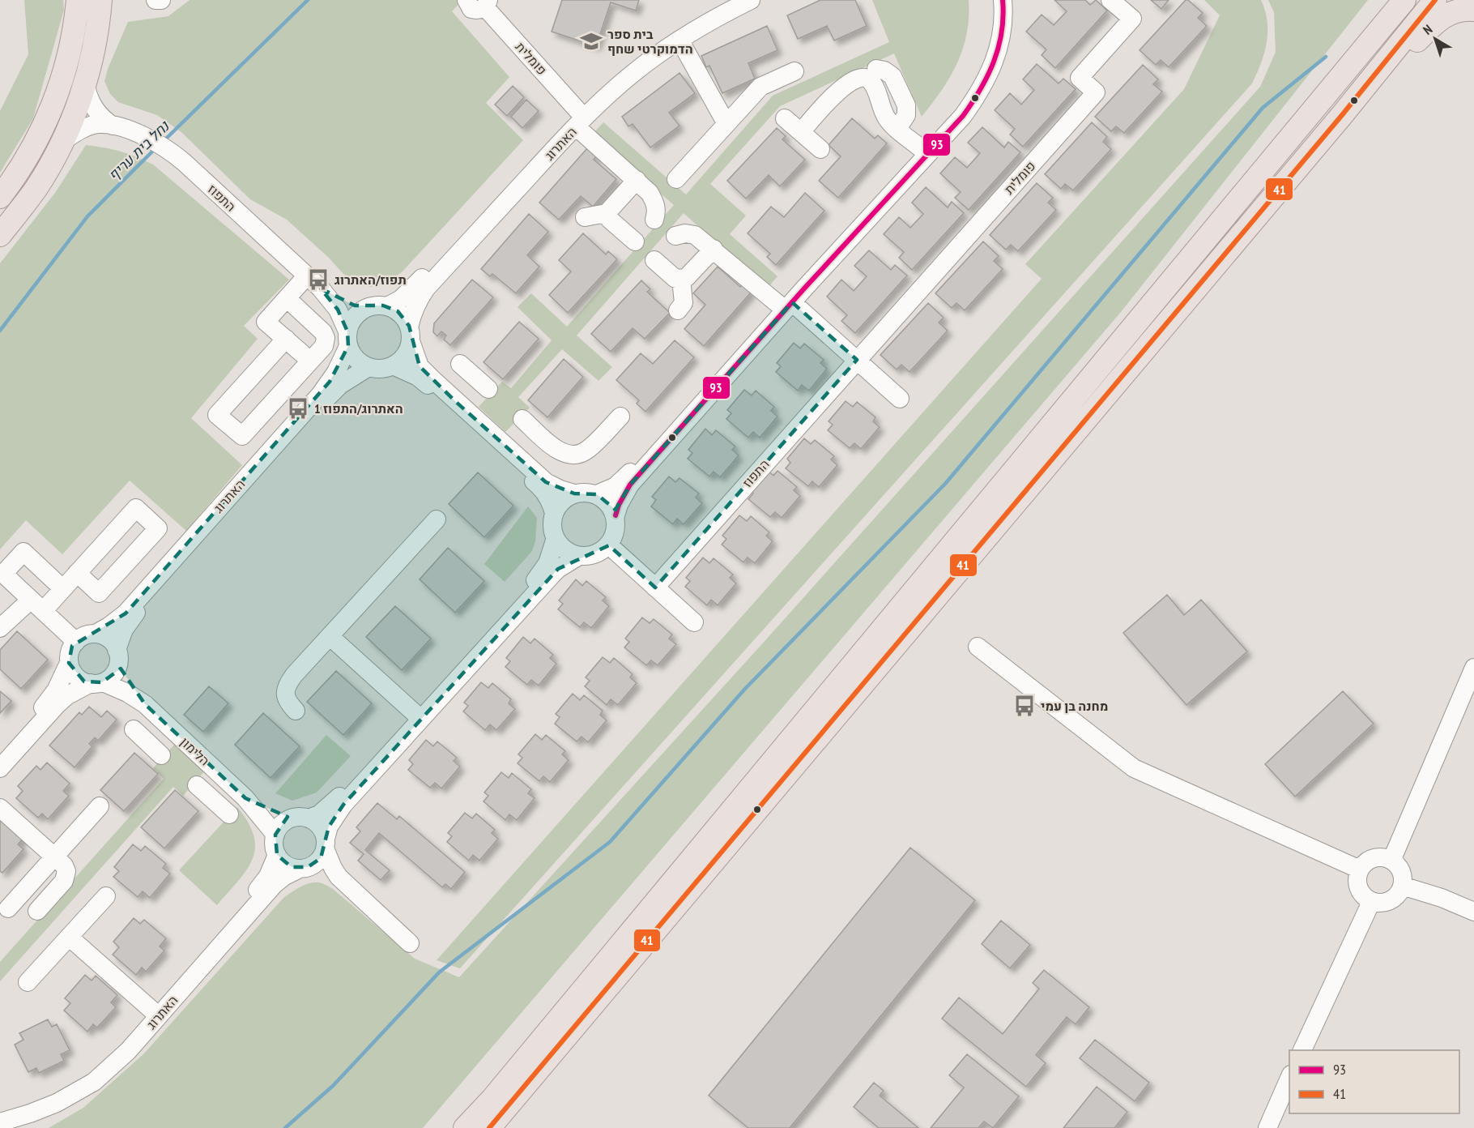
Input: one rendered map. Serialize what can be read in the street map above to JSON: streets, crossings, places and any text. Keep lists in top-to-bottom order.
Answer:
{
  "streets": {
    "street": [
      "פומלית",
      "האתרוג",
      "התפוז",
      "הלימון"
    ]
  },
  "crossings": [
    ["פומלית", "האתרוג"],
    ["פומלית", "התפוז"],
    ["האתרוג", "התפוז"],
    ["האתרוג", "הלימון"]
  ],
  "water": ["נחל בית עריף"],
  "places": {
    "school or university": ["בית ספר הדמוקרטי שחף"],
    "bus stop": ["תפוז/האתרוג", "האתרוג/התפוז 1", "מחנה בן עמי"]
  },
  "lines": ["transit line 93", "transit line 41"],
  "legend": ["93", "41"],
  "north": "top left"
}
